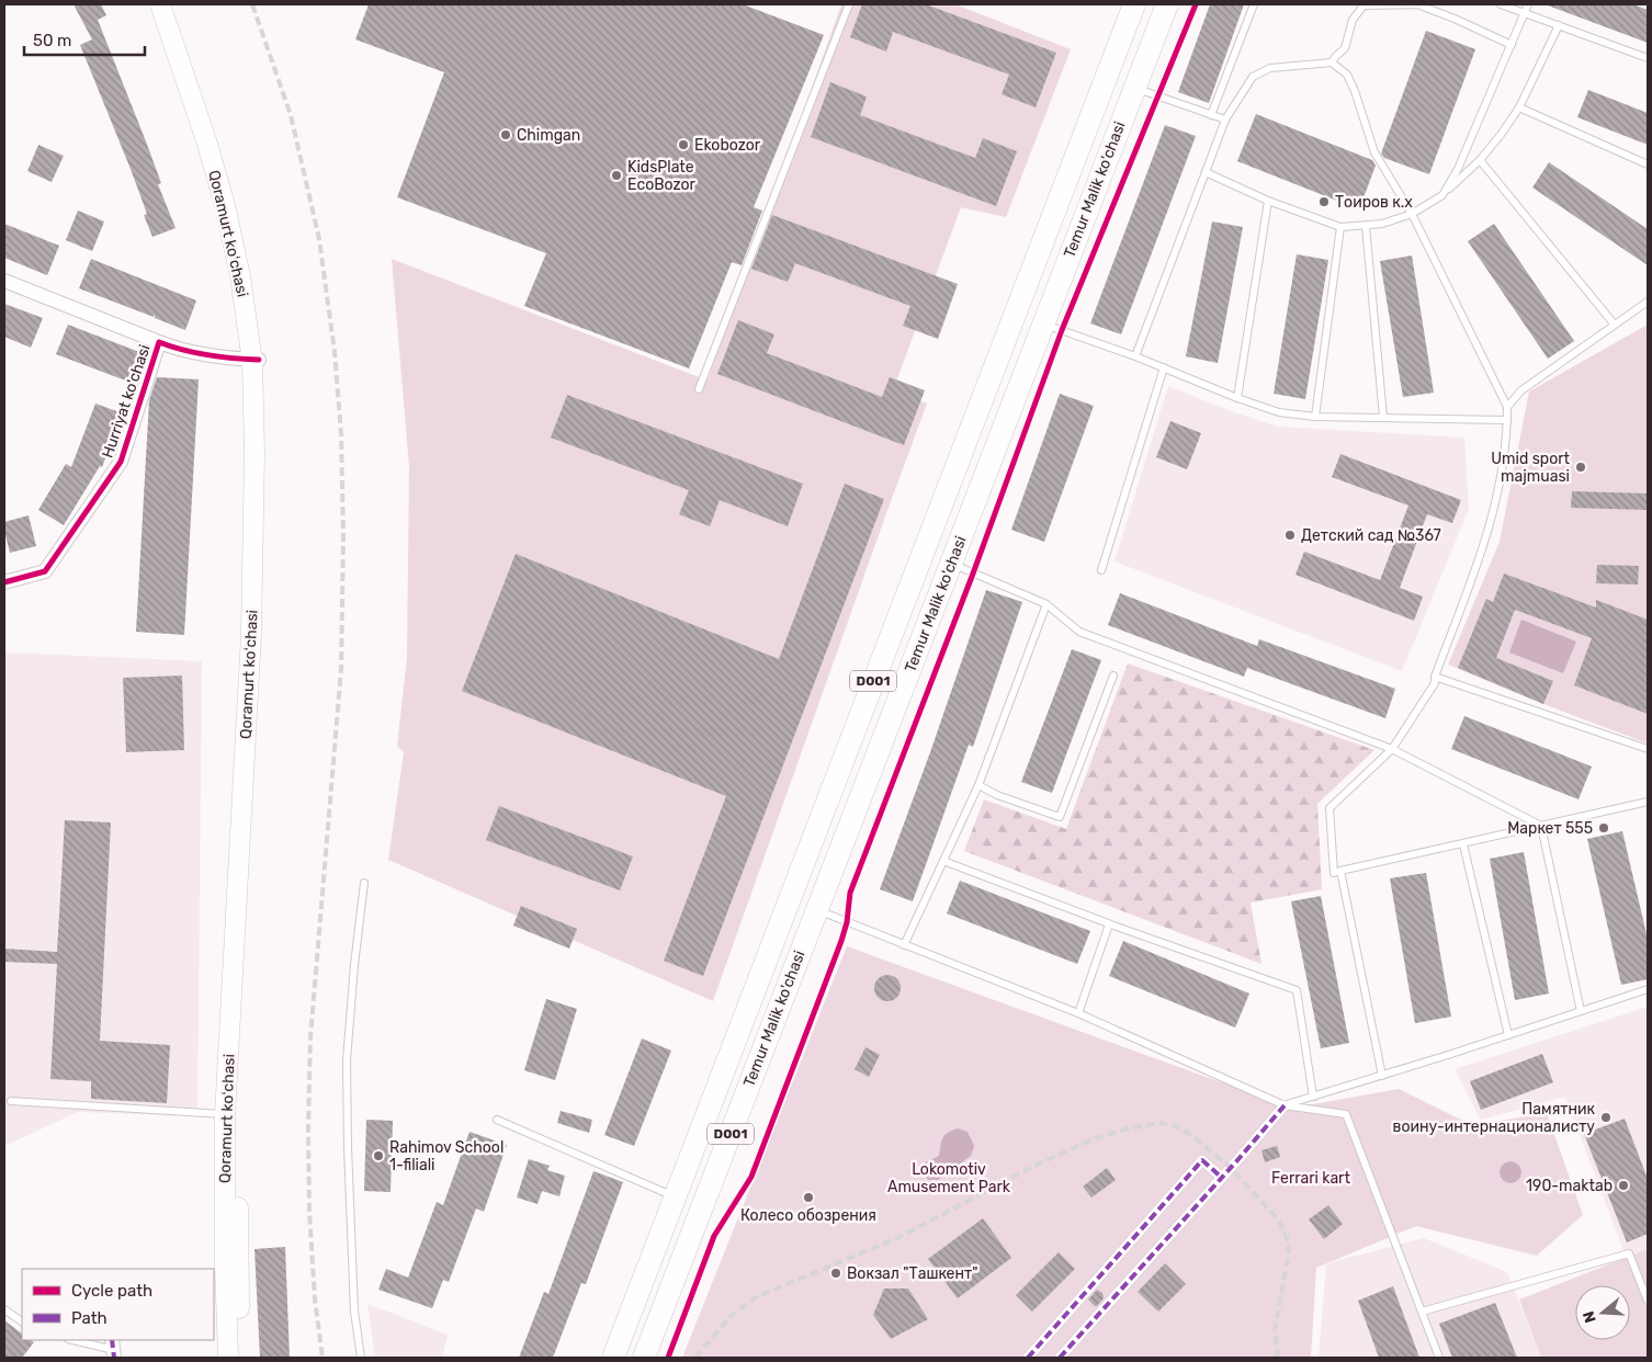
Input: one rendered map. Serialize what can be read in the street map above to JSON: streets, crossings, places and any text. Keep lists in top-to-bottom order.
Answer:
{
  "streets": {
    "highway": ["Temur Malik ko'chasi", "D001"],
    "main road": ["Qoramurt koʻchasi"],
    "street": ["Hurriyat ko'chasi"]
  },
  "crossings": [
    ["Qoramurt koʻchasi", "Hurriyat ko'chasi"]
  ],
  "parks": ["Lokomotiv Amusement Park", "Ferrari kart"],
  "places": [
    "Chimgan",
    "Ekobozor",
    "KidsPlate EcoBozor",
    "Тоиров к.х",
    "Umid sport majmuasi",
    "Детский сад №367",
    "Маркет 555",
    "Памятник воину-интернационалисту",
    "Rahimov School 1-filiali",
    "190-maktab",
    "Колесо обозрения",
    "Вокзал \"Ташкент\""
  ],
  "legend": ["Cycle path", "Path"],
  "scale_bar": "50 m",
  "north": "left"
}
